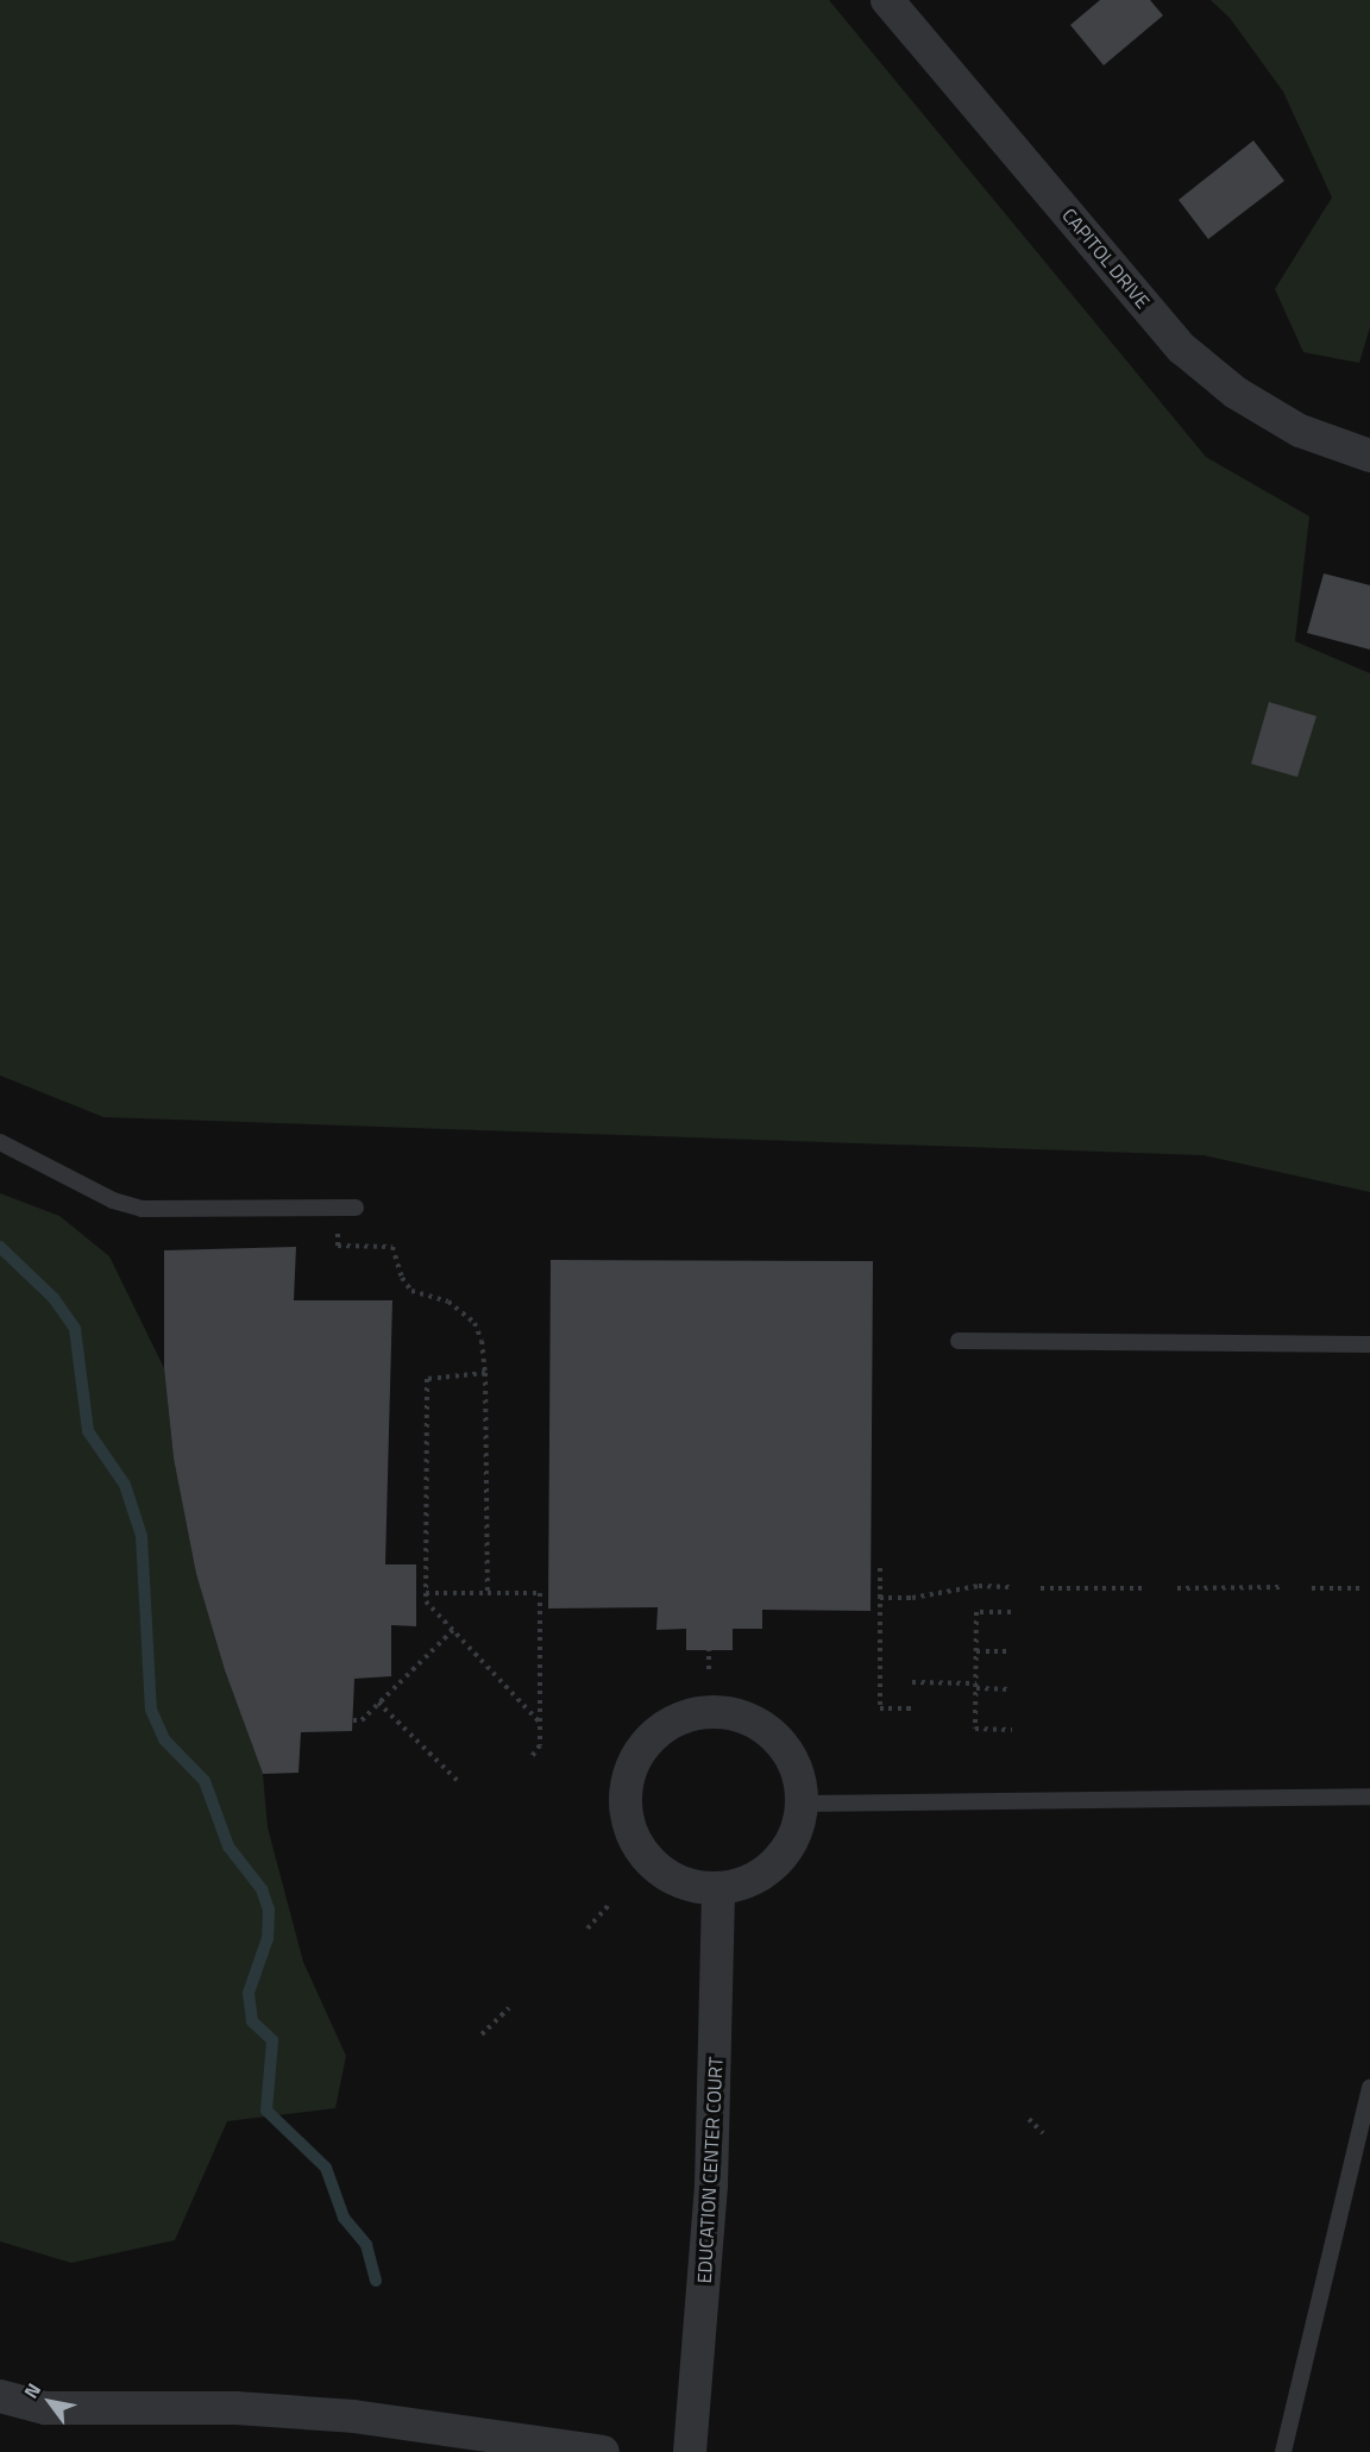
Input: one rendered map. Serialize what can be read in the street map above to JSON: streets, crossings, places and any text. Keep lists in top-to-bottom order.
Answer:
{
  "streets": {
    "street": ["CAPITOL DRIVE", "EDUCATION CENTER COURT"]
  },
  "north": "top left"
}
